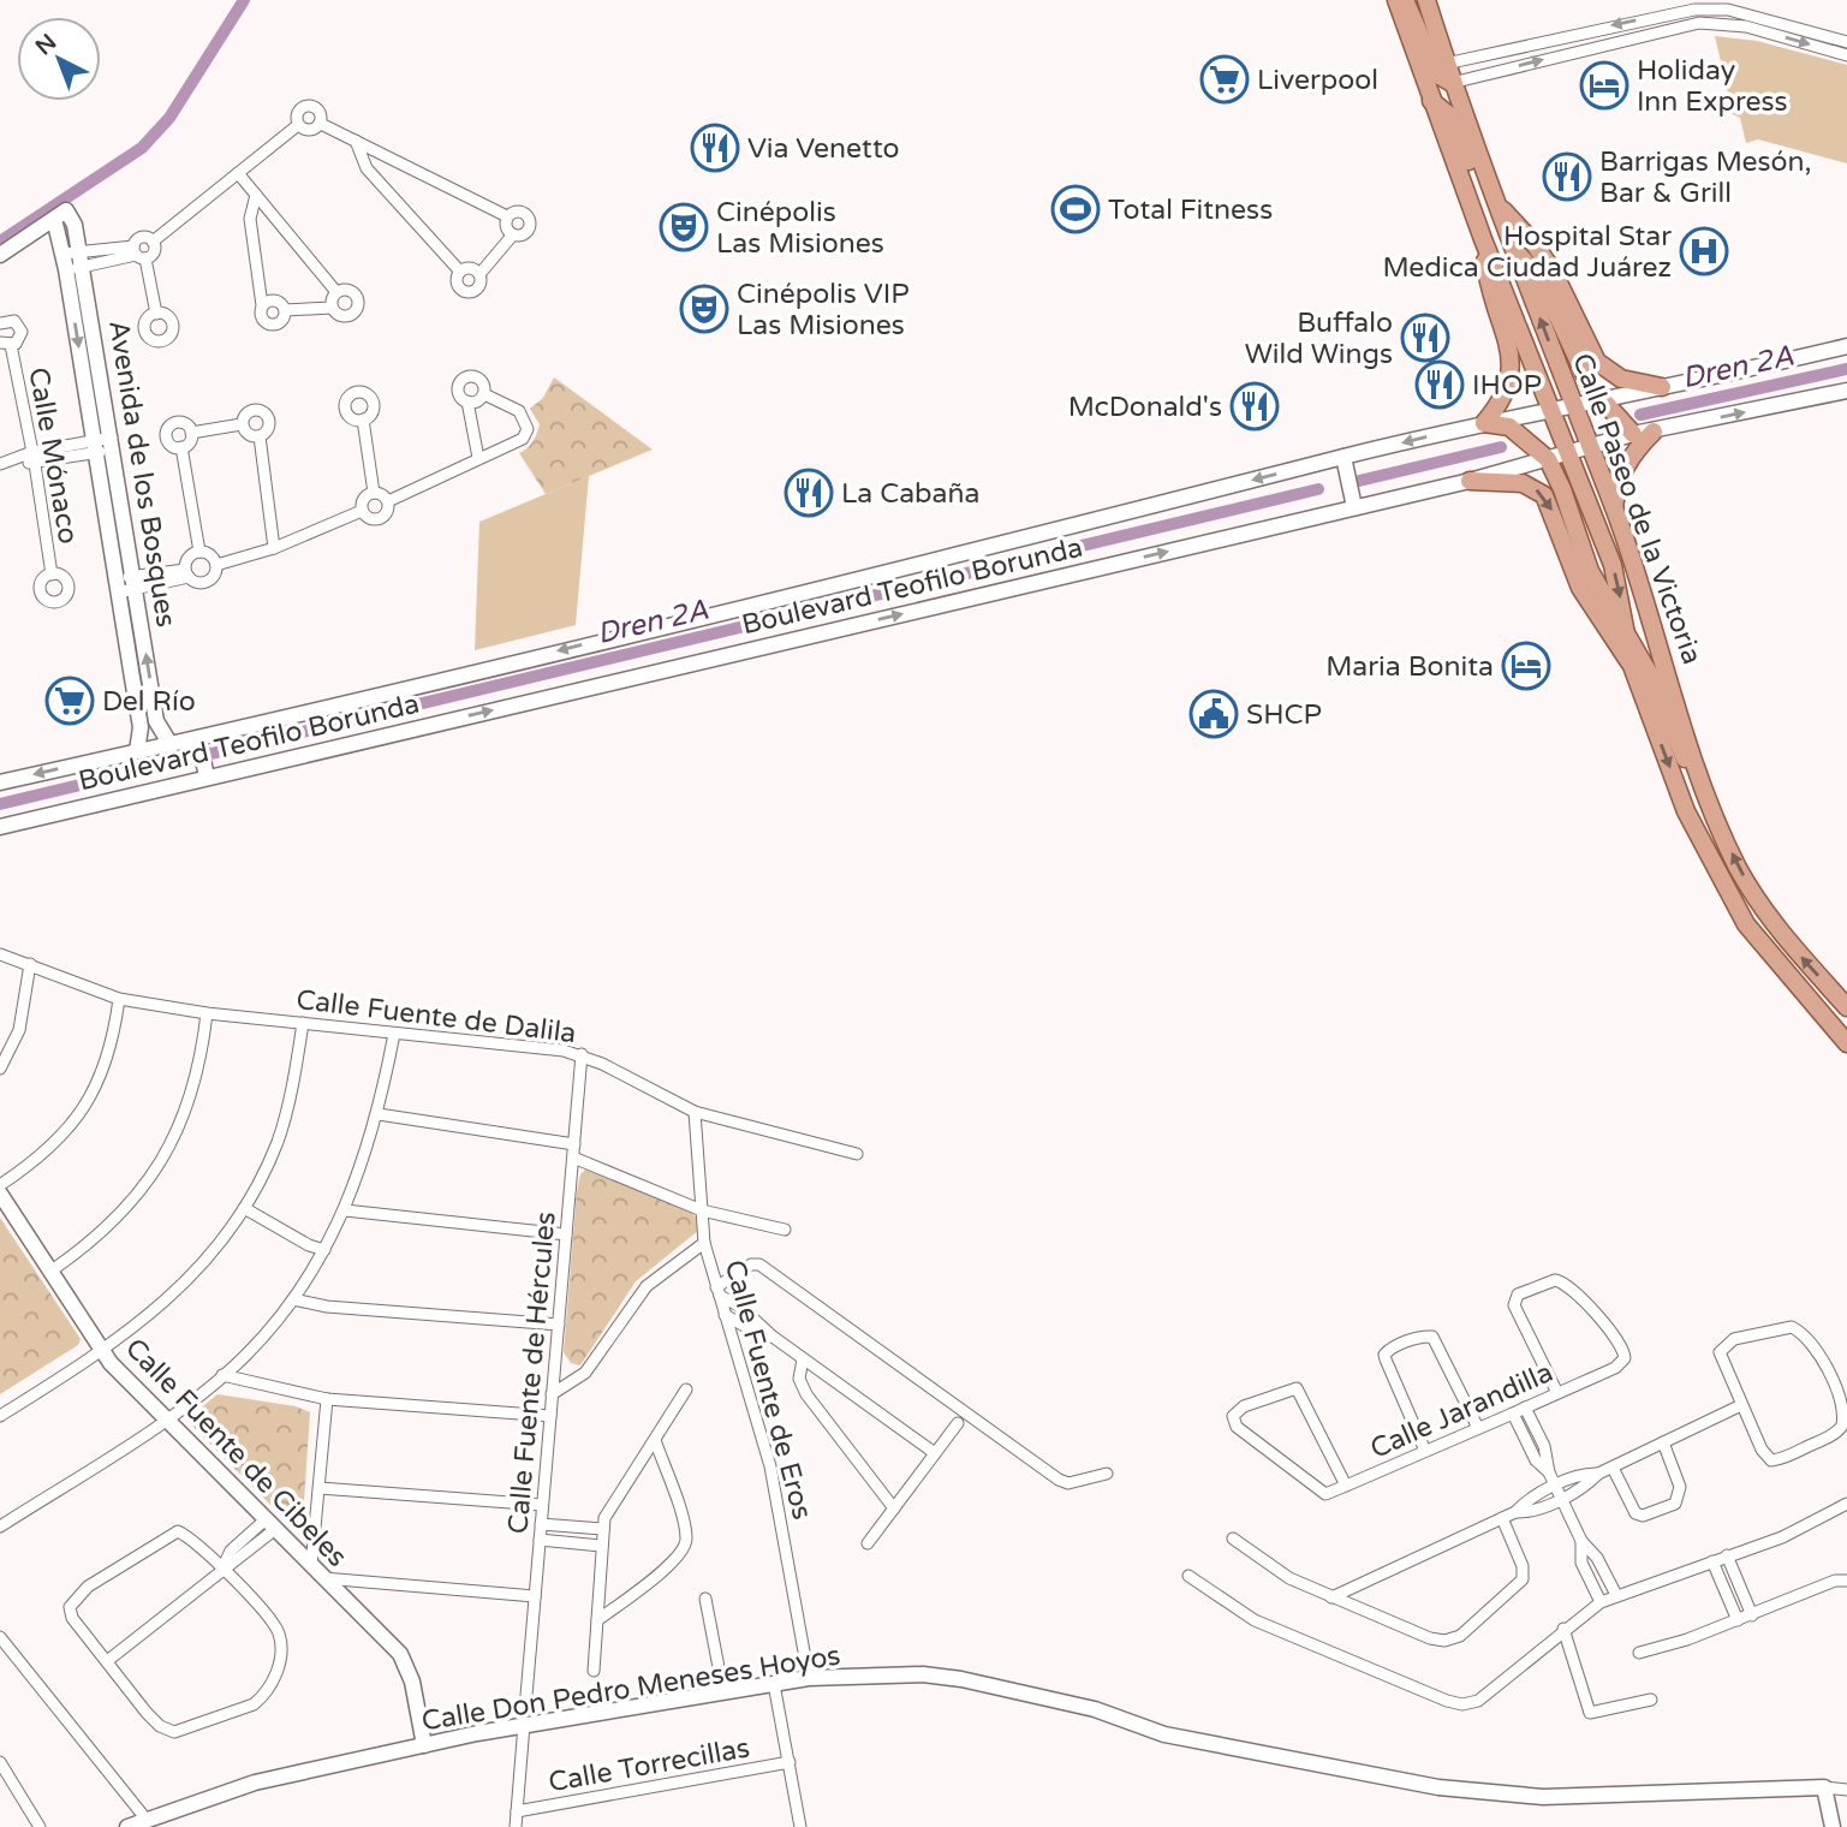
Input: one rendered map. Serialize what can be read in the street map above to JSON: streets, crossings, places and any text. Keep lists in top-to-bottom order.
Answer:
{
  "streets": {
    "main road": [
      "Avenida de los Bosques",
      "Calle Paseo de la Victoria",
      "Boulevard Teofilo Borunda",
      "Calle Fuente de Cibeles",
      "Calle Don Pedro Meneses Hoyos"
    ],
    "street": [
      "Calle Mónaco",
      "Calle Fuente de Dalila",
      "Calle Fuente de Hércules",
      "Calle Fuente de Eros",
      "Calle Jarandilla",
      "Calle Torrecillas"
    ]
  },
  "crossings": [
    ["Avenida de los Bosques", "Boulevard Teofilo Borunda"],
    ["Calle Paseo de la Victoria", "Boulevard Teofilo Borunda"],
    ["Calle Fuente de Dalila", "Calle Fuente de Hércules"],
    ["Calle Fuente de Dalila", "Calle Fuente de Eros"],
    ["Calle Fuente de Eros", "Calle Don Pedro Meneses Hoyos"],
    ["Calle Fuente de Cibeles", "Calle Don Pedro Meneses Hoyos"]
  ],
  "water": ["Dren 2A"],
  "places": {
    "supermarket": ["Liverpool", "Del Río"],
    "hotel": ["Holiday Inn Express", "Maria Bonita"],
    "restaurant": [
      "Via Venetto",
      "Barrigas Mesón, Bar & Grill",
      "Buffalo Wild Wings",
      "IHOP",
      "McDonald's",
      "La Cabaña"
    ],
    "sports": ["Total Fitness"],
    "theatre": ["Cinépolis Las Misiones", "Cinépolis VIP Las Misiones"],
    "hospital": ["Hospital Star Medica Ciudad Juárez"],
    "public building": ["SHCP"]
  },
  "north": "top left"
}
